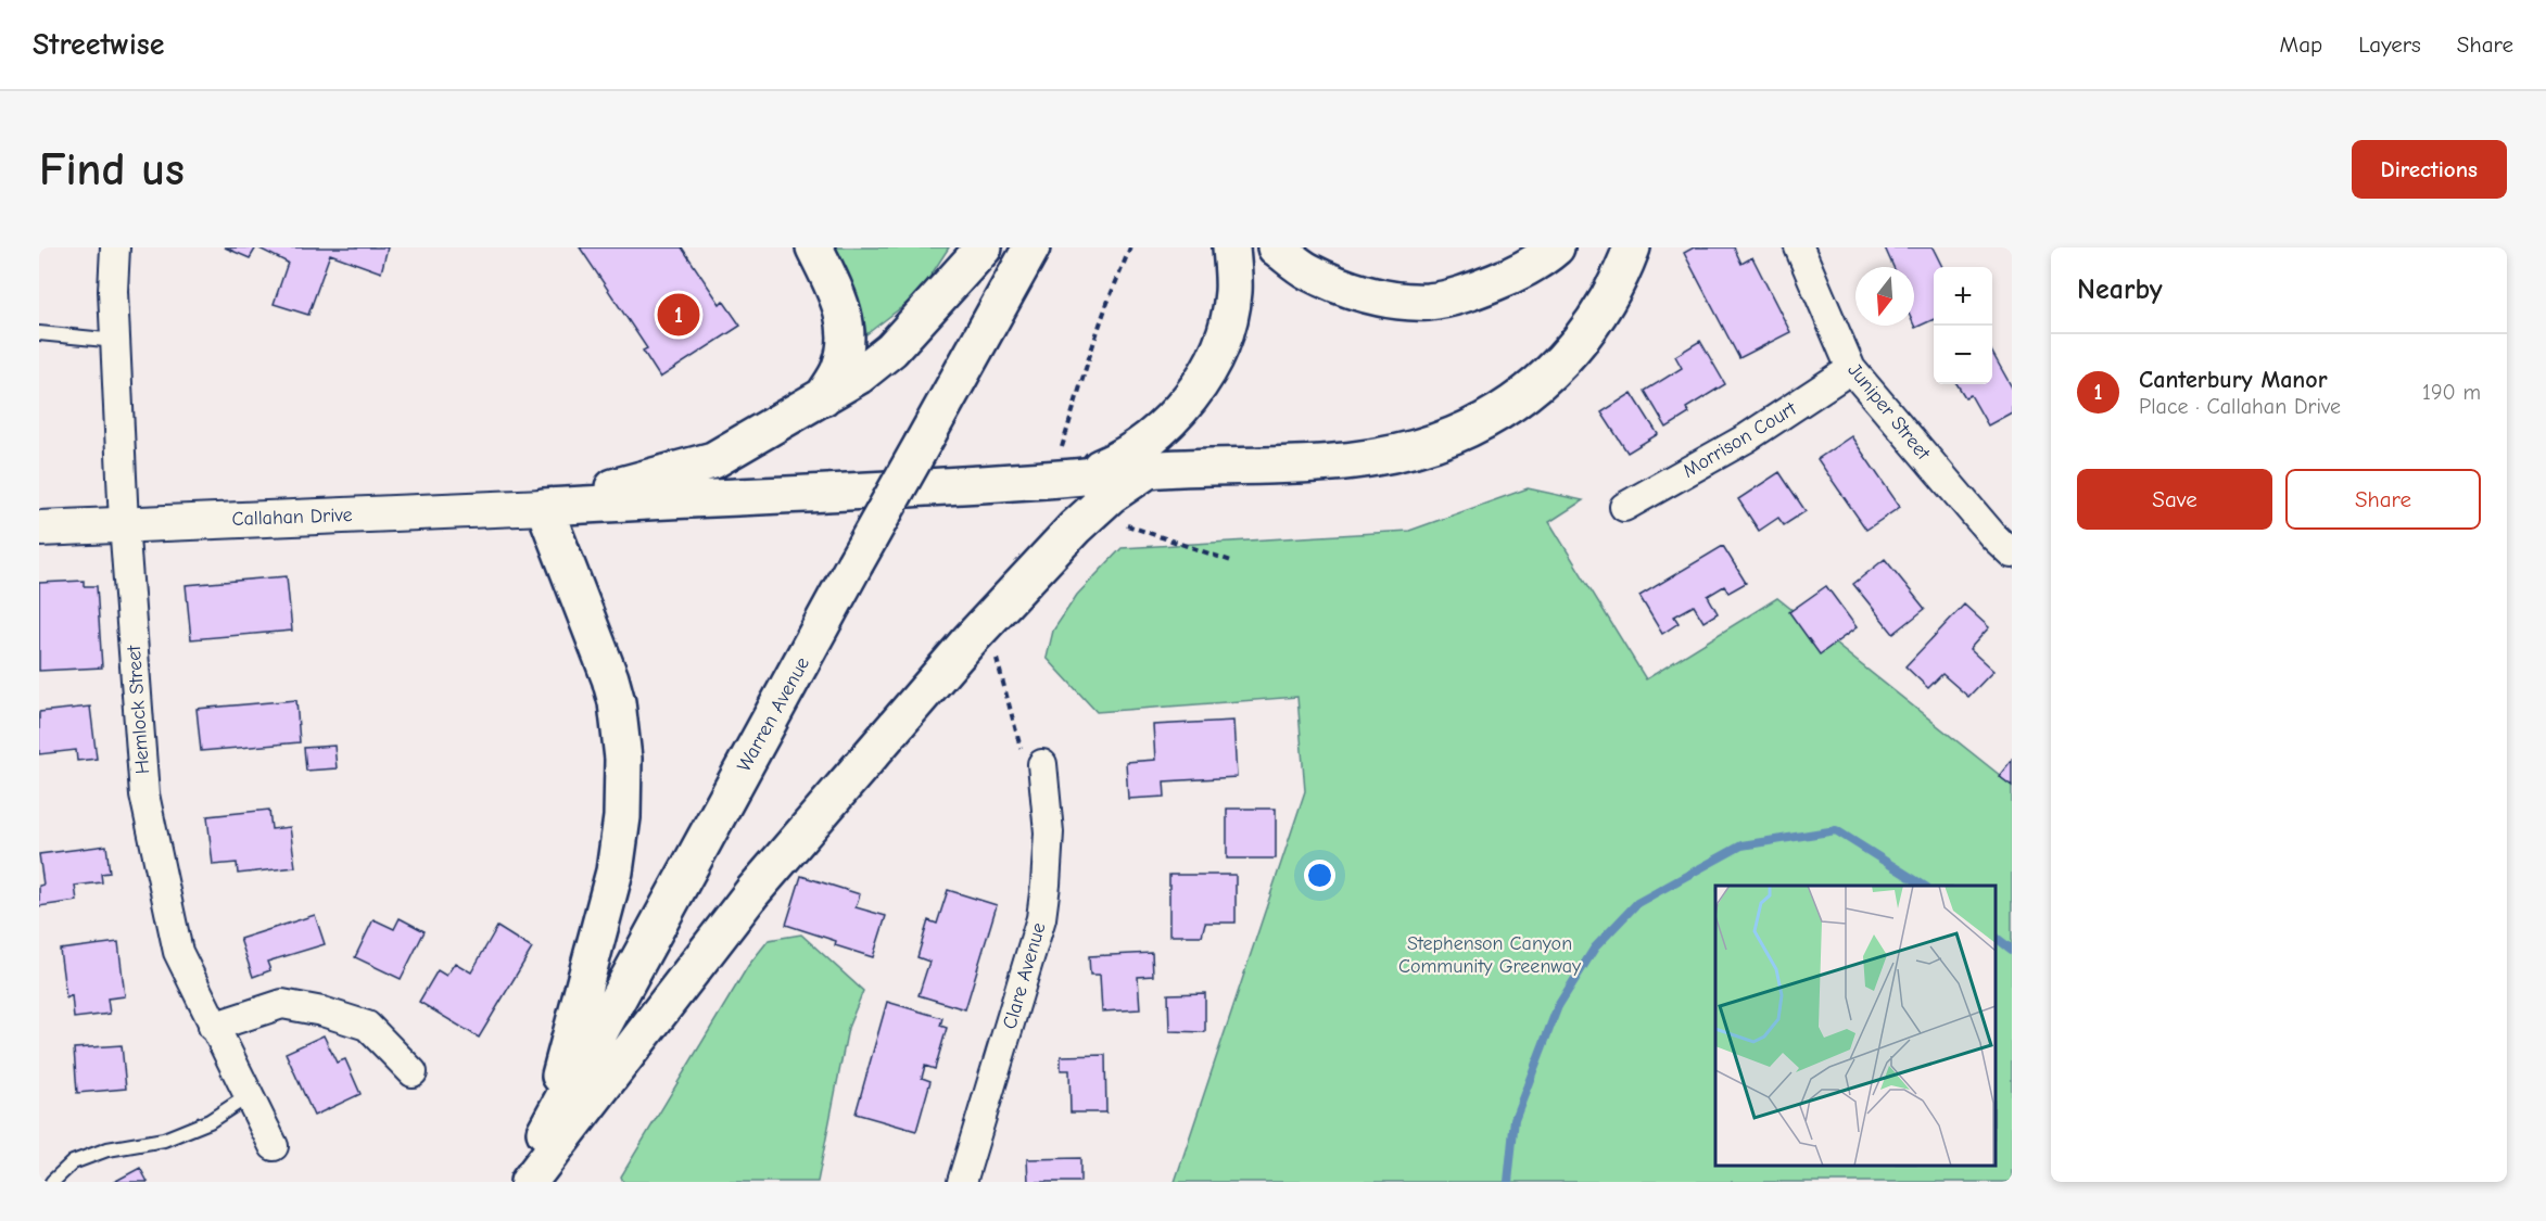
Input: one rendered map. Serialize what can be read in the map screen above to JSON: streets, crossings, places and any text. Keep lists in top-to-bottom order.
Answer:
{
  "streets": {
    "main road": ["Warren Avenue"],
    "street": [
      "Juniper Street",
      "Morrison Court",
      "Callahan Drive",
      "Hemlock Street",
      "Clare Avenue"
    ]
  },
  "crossings": [
    ["Juniper Street", "Morrison Court"],
    ["Callahan Drive", "Hemlock Street"]
  ],
  "parks": ["Stephenson Canyon Community Greenway"],
  "north": "bottom",
  "page": {
    "header": "Streetwise",
    "nav": ["Map", "Layers", "Share"],
    "buttons": [
      "Directions",
      ["Save", "Share"]
    ],
    "title": "Find us",
    "heading": "Nearby",
    "map_buttons": ["+", "−"],
    "pins": "1",
    "list": [
      {
        "mark": "1",
        "name": "Canterbury Manor",
        "note": "Place · Callahan Drive",
        "value": "190 m"
      }
    ]
  }
}
